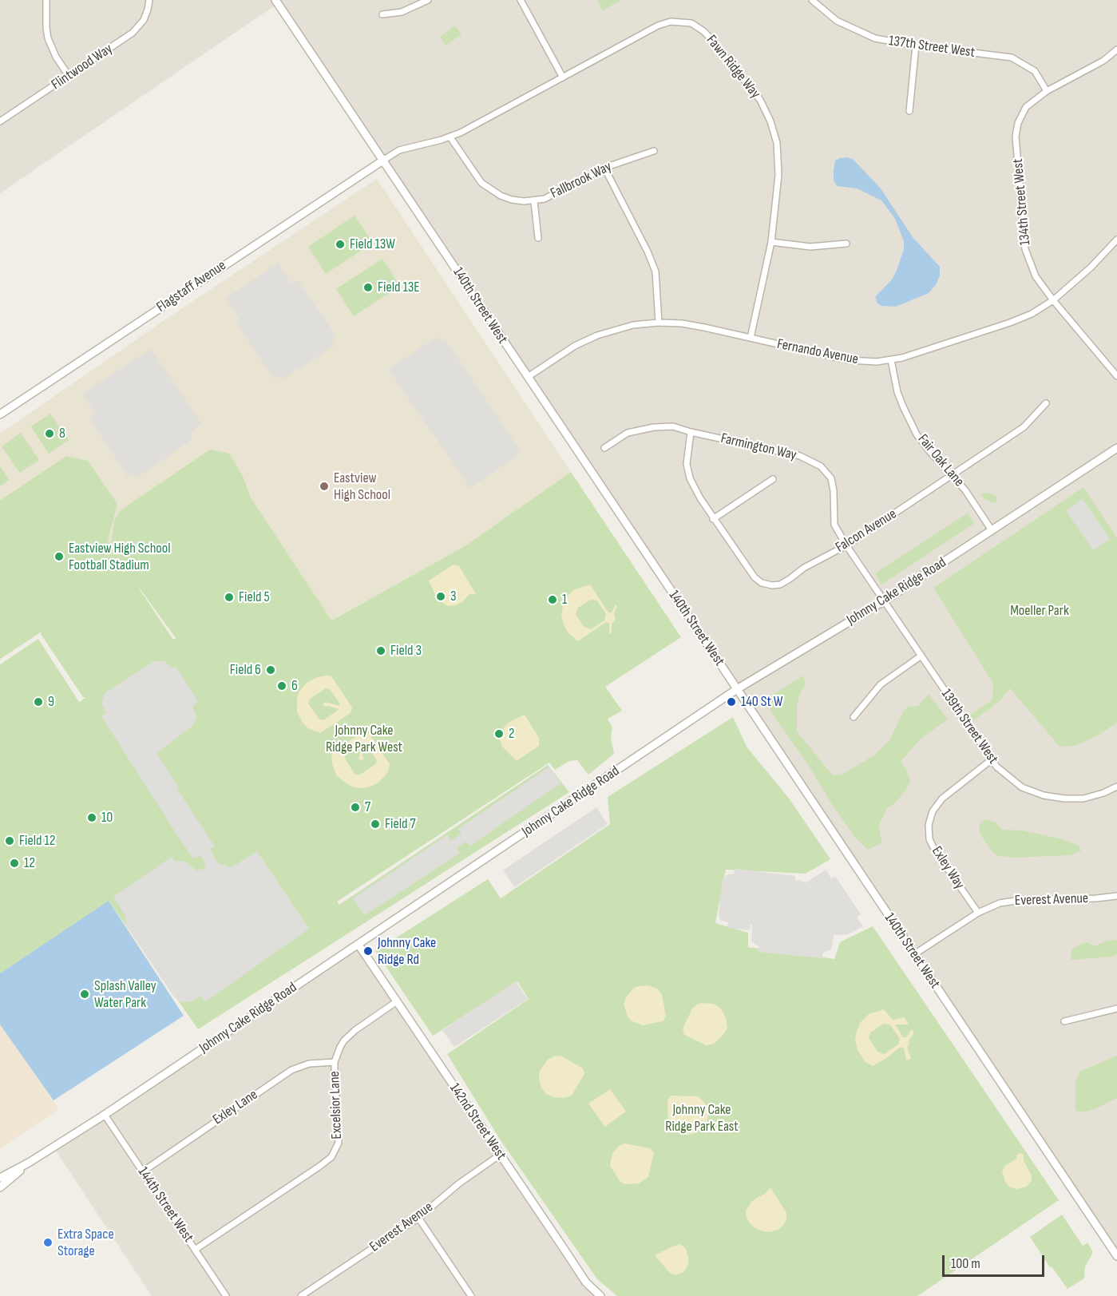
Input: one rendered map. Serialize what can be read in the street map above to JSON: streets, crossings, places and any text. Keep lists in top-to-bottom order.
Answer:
{
  "streets": {
    "street": [
      "137th Street West",
      "Flintwood Way",
      "Fawn Ridge Way",
      "Fallbrook Way",
      "134th Street West",
      "Flagstaff Avenue",
      "140th Street West",
      "Fernando Avenue",
      "Farmington Way",
      "Fair Oak Lane",
      "Falcon Avenue",
      "Johnny Cake Ridge Road",
      "139th Street West",
      "Exley Way",
      "Everest Avenue",
      "Excelsior Lane",
      "Exley Lane",
      "142nd Street West",
      "144th Street West"
    ]
  },
  "crossings": [
    ["137th Street West", "134th Street West"],
    ["Fawn Ridge Way", "Fallbrook Way"],
    ["Fawn Ridge Way", "Flagstaff Avenue"],
    ["Fawn Ridge Way", "140th Street West"],
    ["Fawn Ridge Way", "Fernando Avenue"],
    ["134th Street West", "Fernando Avenue"],
    ["Flagstaff Avenue", "140th Street West"],
    ["140th Street West", "Fernando Avenue"],
    ["140th Street West", "Johnny Cake Ridge Road"],
    ["140th Street West", "Everest Avenue"],
    ["Fernando Avenue", "Fair Oak Lane"],
    ["Farmington Way", "Falcon Avenue"],
    ["Farmington Way", "Johnny Cake Ridge Road"],
    ["Farmington Way", "139th Street West"],
    ["Fair Oak Lane", "Falcon Avenue"],
    ["Fair Oak Lane", "Johnny Cake Ridge Road"],
    ["Johnny Cake Ridge Road", "139th Street West"],
    ["Johnny Cake Ridge Road", "142nd Street West"],
    ["Johnny Cake Ridge Road", "144th Street West"],
    ["139th Street West", "Exley Way"],
    ["Exley Way", "Everest Avenue"],
    ["Everest Avenue", "142nd Street West"],
    ["Excelsior Lane", "Exley Lane"],
    ["Excelsior Lane", "142nd Street West"],
    ["Excelsior Lane", "144th Street West"],
    ["Exley Lane", "144th Street West"]
  ],
  "parks": ["Moeller Park", "Johnny Cake Ridge Park West", "Johnny Cake Ridge Park East"],
  "places": [
    "Field 13W",
    "Field 13E",
    "8",
    "Eastview High School",
    "Eastview High School Football Stadium",
    "3",
    "Field 5",
    "1",
    "Field 3",
    "Field 6",
    "6",
    "9",
    "140 St W",
    "2",
    "7",
    "10",
    "Field 7",
    "Field 12",
    "12",
    "Johnny Cake Ridge Rd",
    "Splash Valley Water Park",
    "Extra Space Storage"
  ],
  "scale_bar": "100 m"
}
